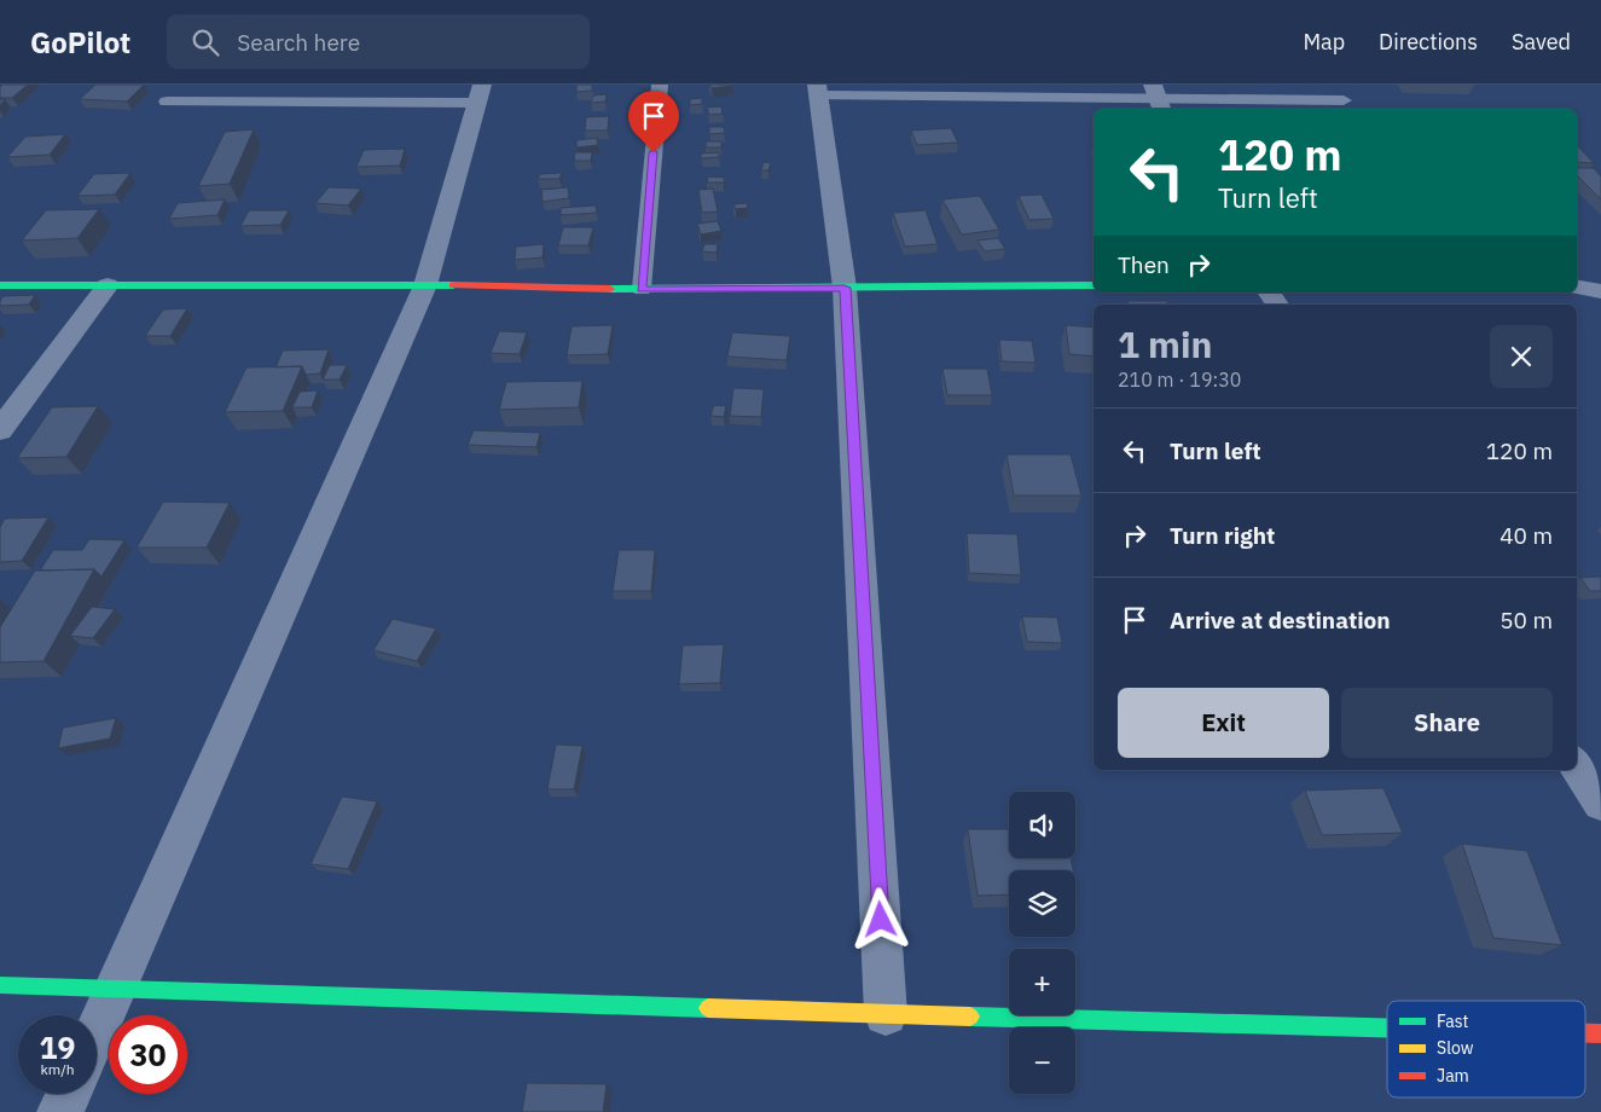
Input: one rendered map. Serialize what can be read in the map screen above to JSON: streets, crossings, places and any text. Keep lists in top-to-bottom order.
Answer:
{
  "legend": ["Fast", "Slow", "Jam"],
  "page": {
    "header": "GoPilot",
    "search": "Search here",
    "nav": ["Map", "Directions", "Saved"],
    "turn": ["120 m", "Turn left"],
    "then": "Then",
    "heading": ["1 min", "210 m · 19:30"],
    "list": [
      {
        "name": "Turn left",
        "value": "120 m"
      },
      {
        "name": "Turn right",
        "value": "40 m"
      },
      {
        "name": "Arrive at destination",
        "value": "50 m"
      }
    ],
    "buttons": ["Exit", "Share"],
    "map_buttons": ["+", "−"],
    "speed": "19 km/h",
    "limit": "30"
  }
}
